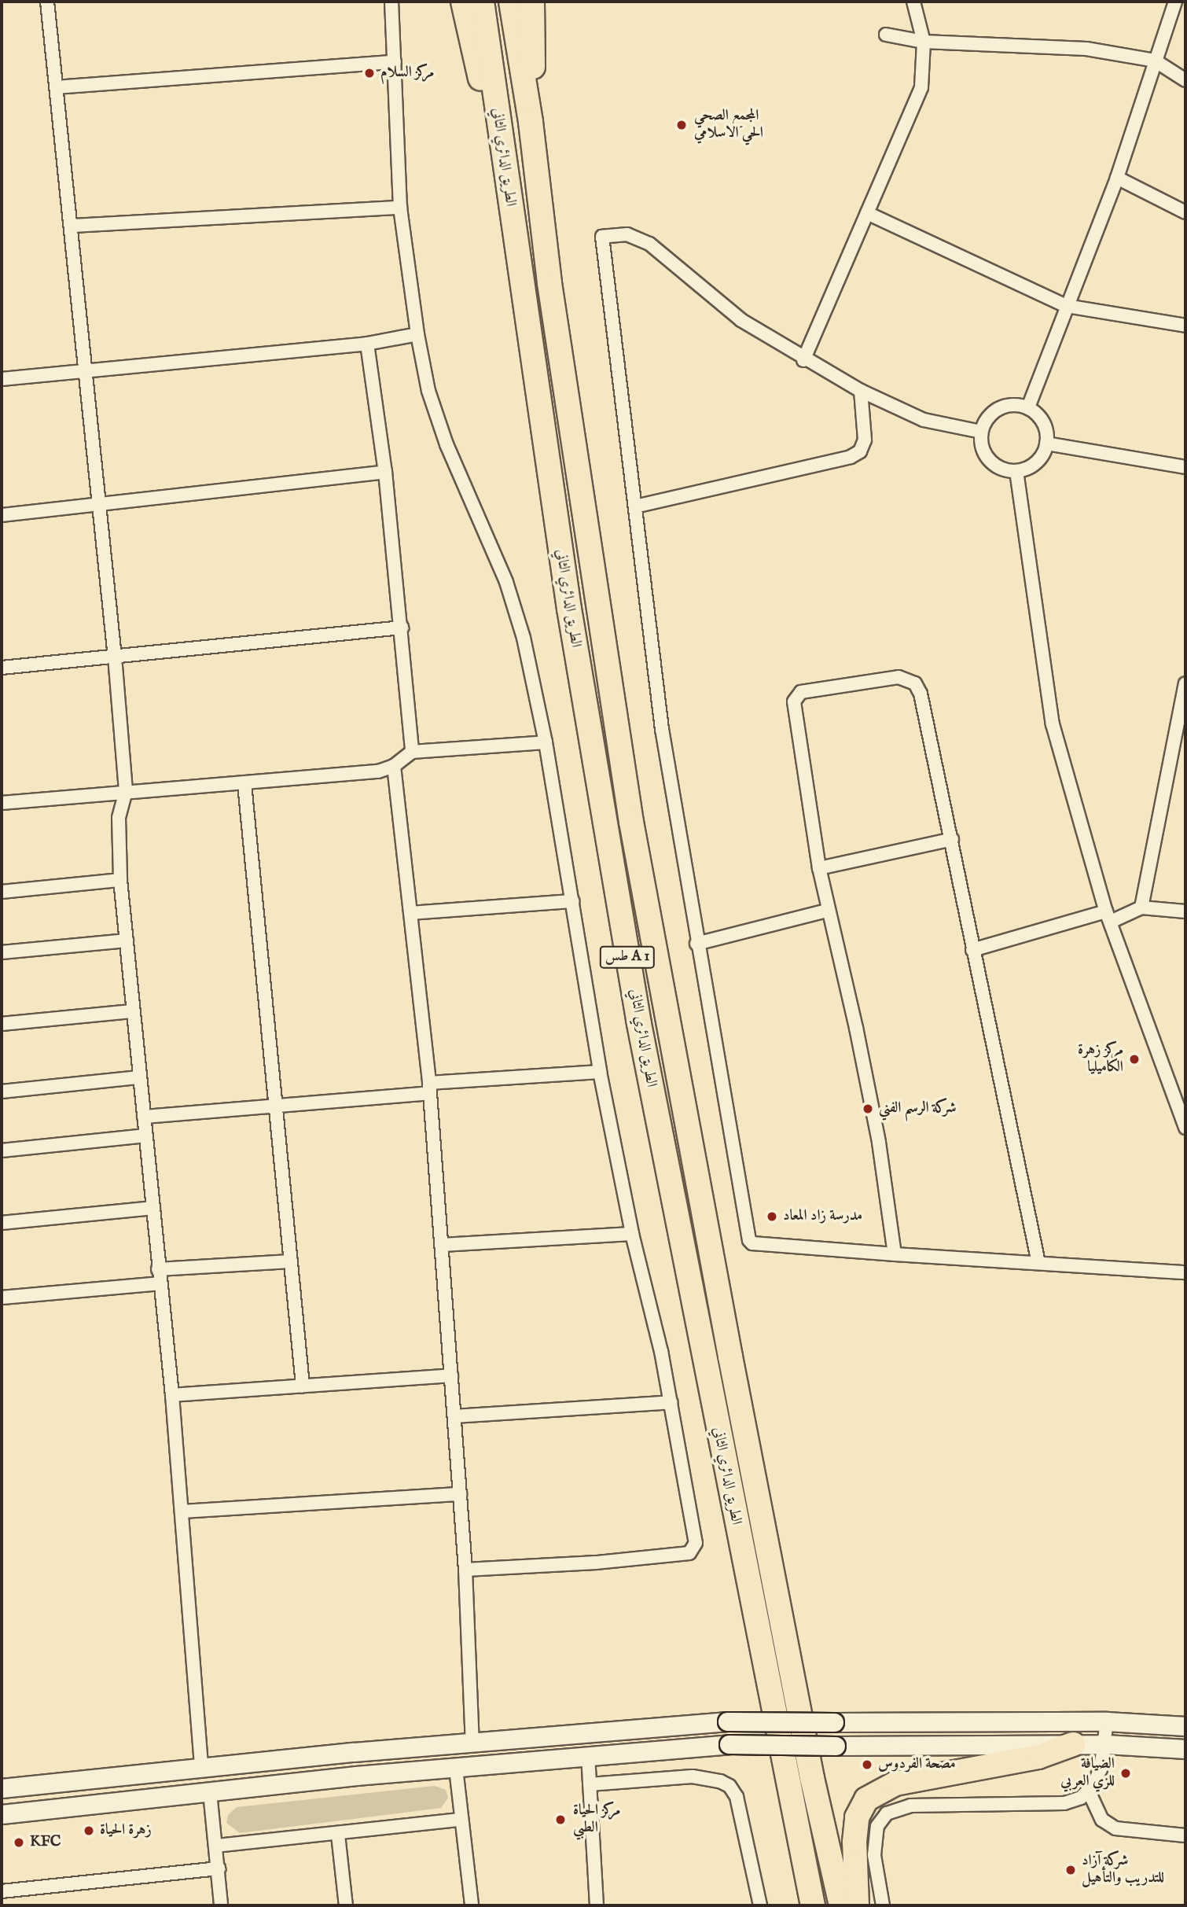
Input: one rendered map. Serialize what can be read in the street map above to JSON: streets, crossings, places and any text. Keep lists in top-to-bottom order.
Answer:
{
  "streets": {
    "highway": ["الطريق الدائري الثاني", "طس A 1"]
  },
  "places": [
    "مركز السلام",
    "المجمع الصحي الحي الاسلامي",
    "مركز زهرة الكاميليا",
    "شركة الرسم الفني",
    "مدرسة زاد المعاد",
    "مصحة الفردوس",
    "الضيافة للزي العربي",
    "مركز الحياة الطبي",
    "زهرة الحياة",
    "KFC",
    "شركة آزاد للتدريب والتأهيل"
  ]
}
